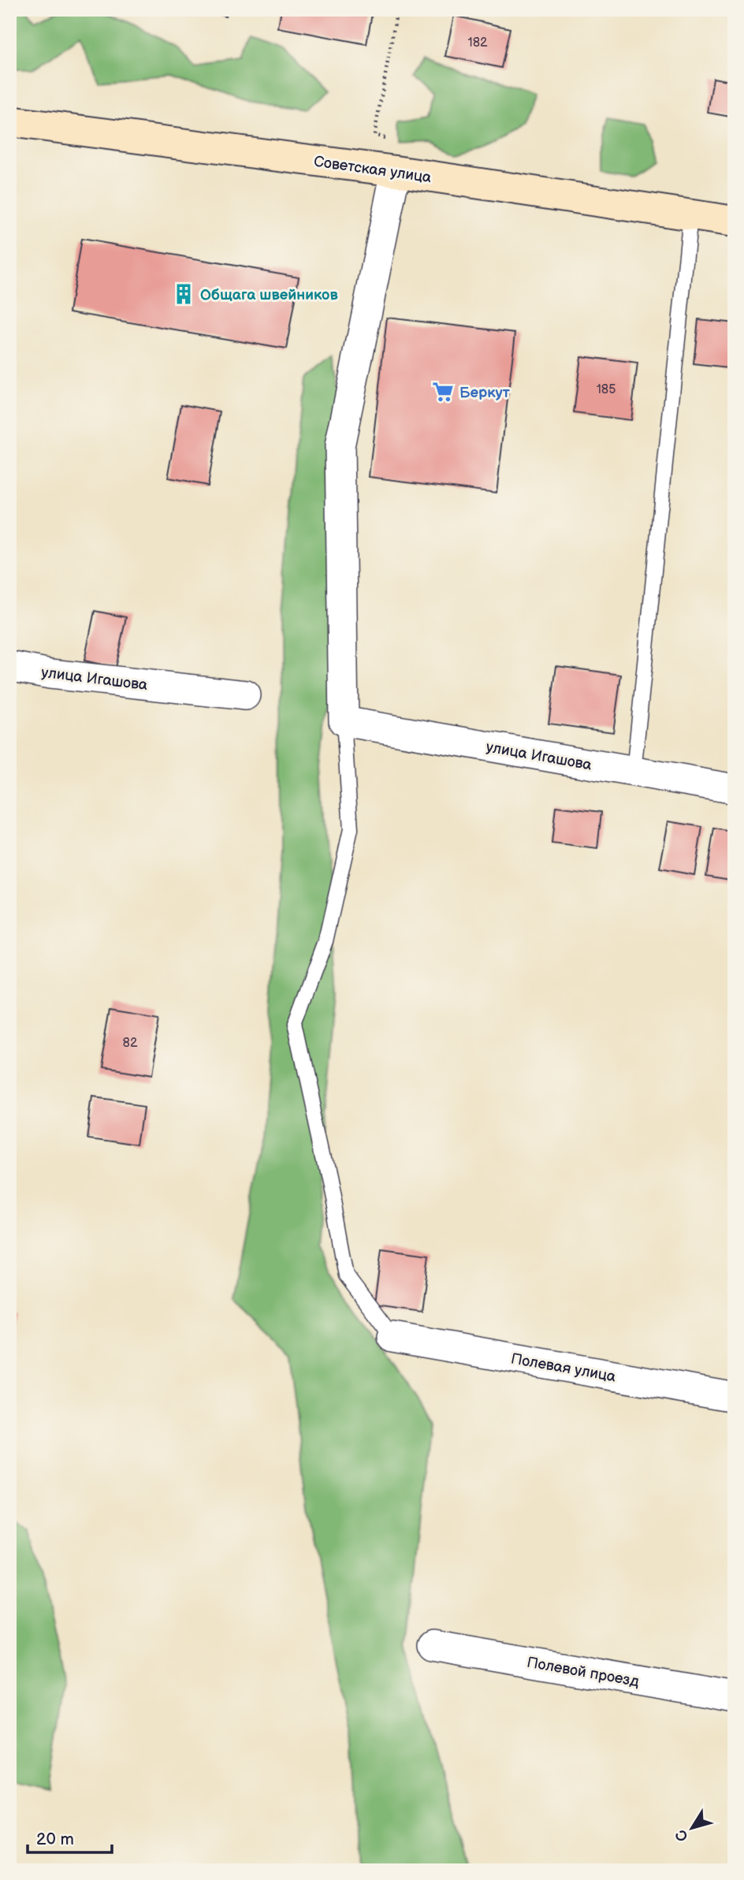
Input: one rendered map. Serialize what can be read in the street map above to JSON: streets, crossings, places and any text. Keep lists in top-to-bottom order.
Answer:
{
  "streets": {
    "main road": ["Советская улица"],
    "street": ["улица Игашова", "Полевая улица", "Полевой проезд"]
  },
  "places": {
    "building": ["Общага швейников"],
    "supermarket": ["Беркут"]
  },
  "house_numbers": ["182", "185", "82"],
  "scale_bar": "20 m",
  "north": "bottom left"
}
